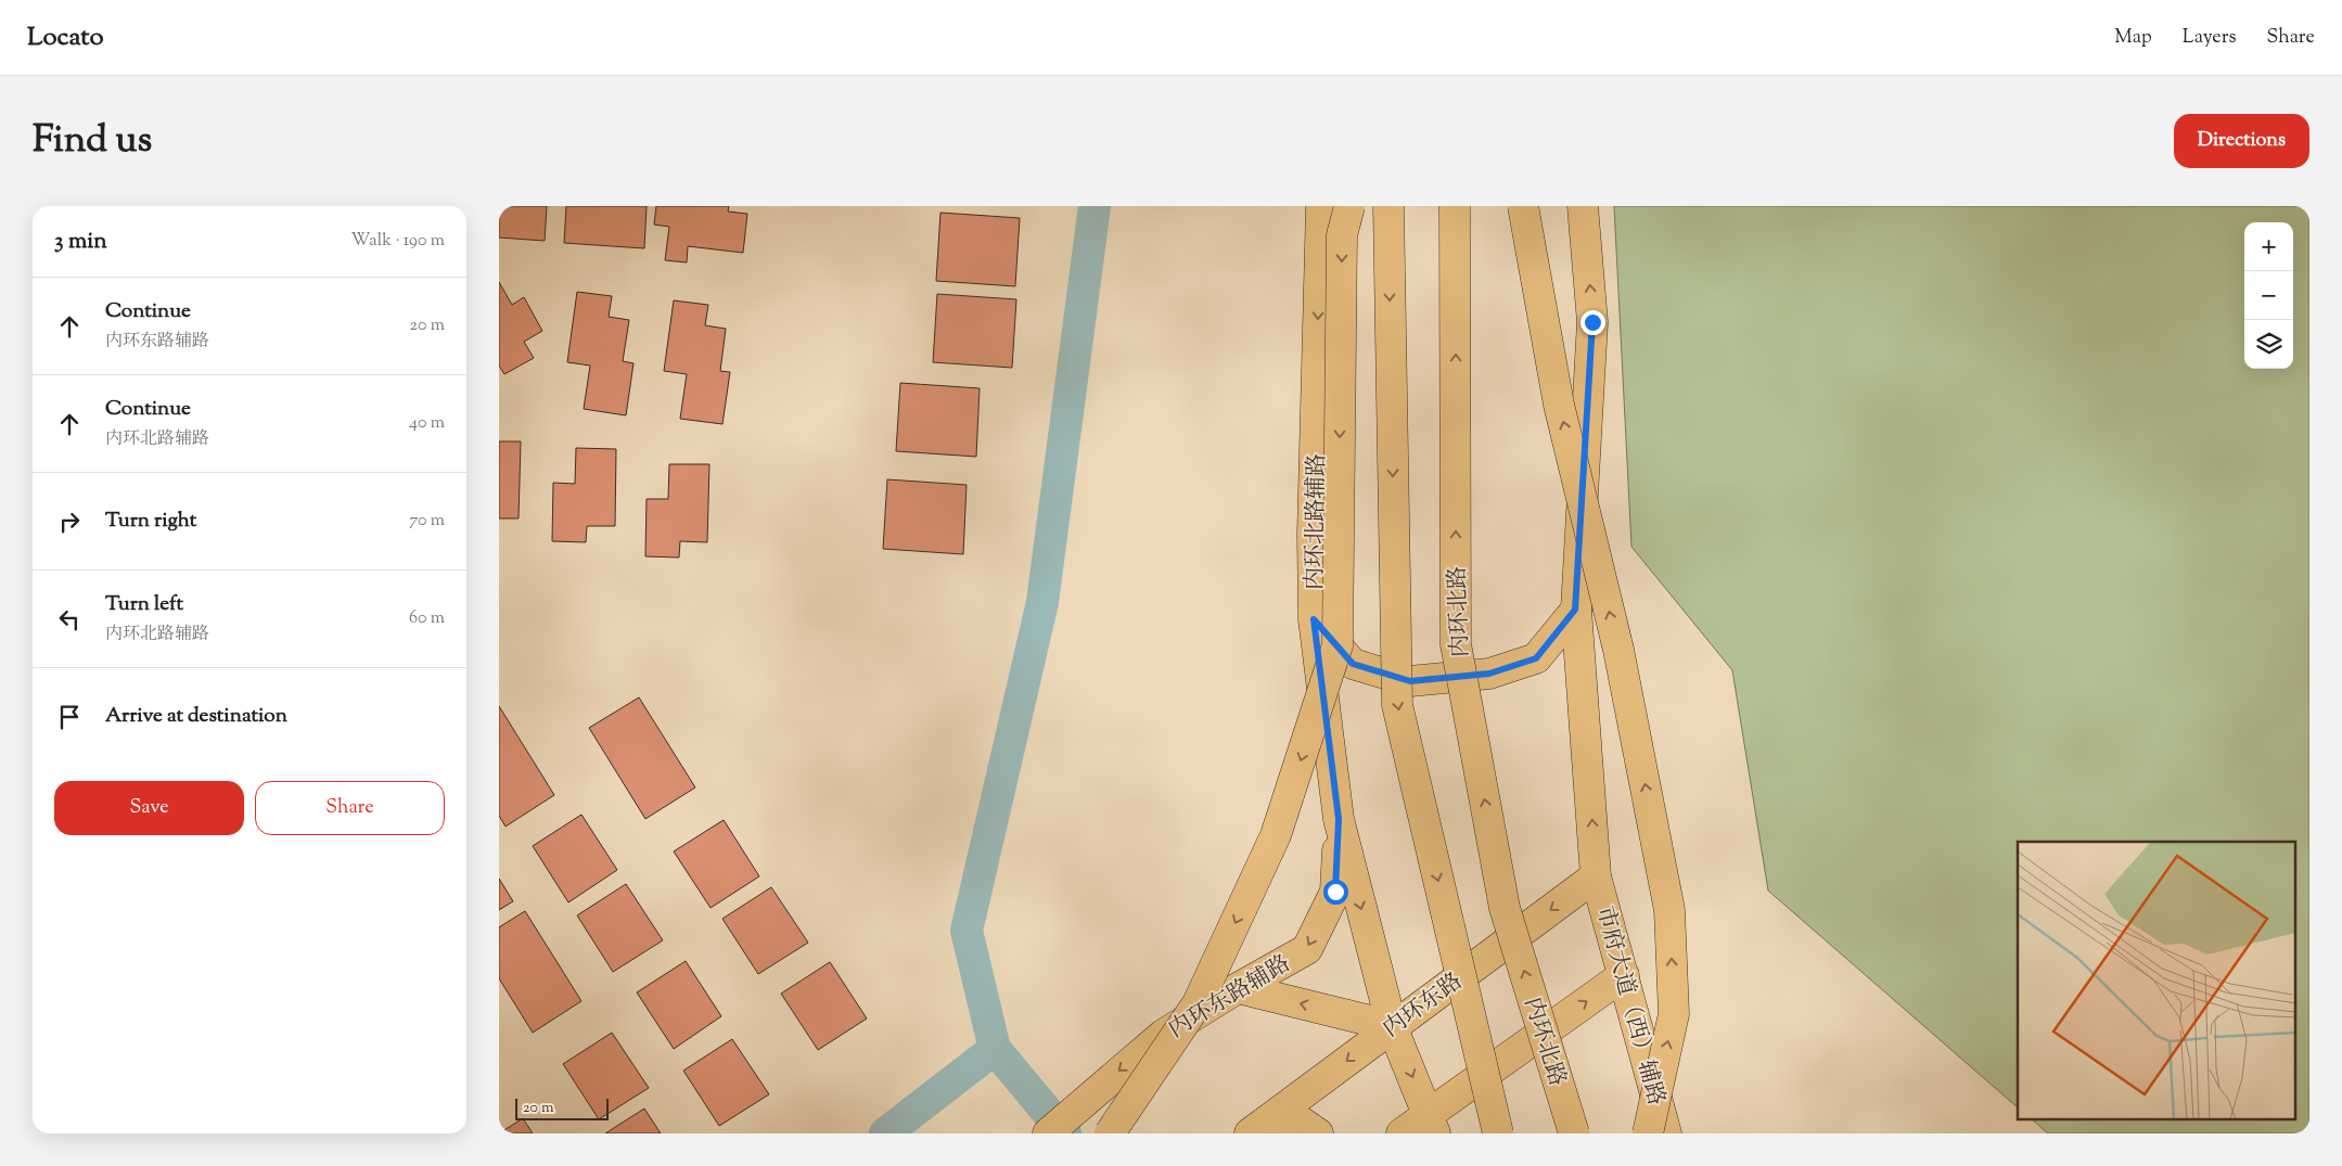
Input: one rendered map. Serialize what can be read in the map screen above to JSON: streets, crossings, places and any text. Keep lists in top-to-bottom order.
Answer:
{
  "streets": {
    "main road": [
      "内环北路辅路",
      "内环北路",
      "内环东路辅路",
      "内环东路",
      "市府大道（西）辅路"
    ]
  },
  "crossings": [
    ["内环北路辅路", "内环东路辅路"],
    ["内环北路辅路", "内环东路"],
    ["内环东路", "市府大道（西）辅路"]
  ],
  "scale_bar": "20 m",
  "page": {
    "header": "Locato",
    "nav": ["Map", "Layers", "Share"],
    "title": "Find us",
    "buttons": [
      "Directions",
      ["Save", "Share"]
    ],
    "heading": ["3 min", "Walk · 190 m"],
    "map_buttons": ["+", "−"],
    "list": [
      ["Continue", "内环东路辅路", "20 m"],
      ["Continue", "内环北路辅路", "40 m"],
      ["Turn right", "70 m"],
      ["Turn left", "内环北路辅路", "60 m"],
      "Arrive at destination"
    ],
    "scale": "20 m"
  }
}
